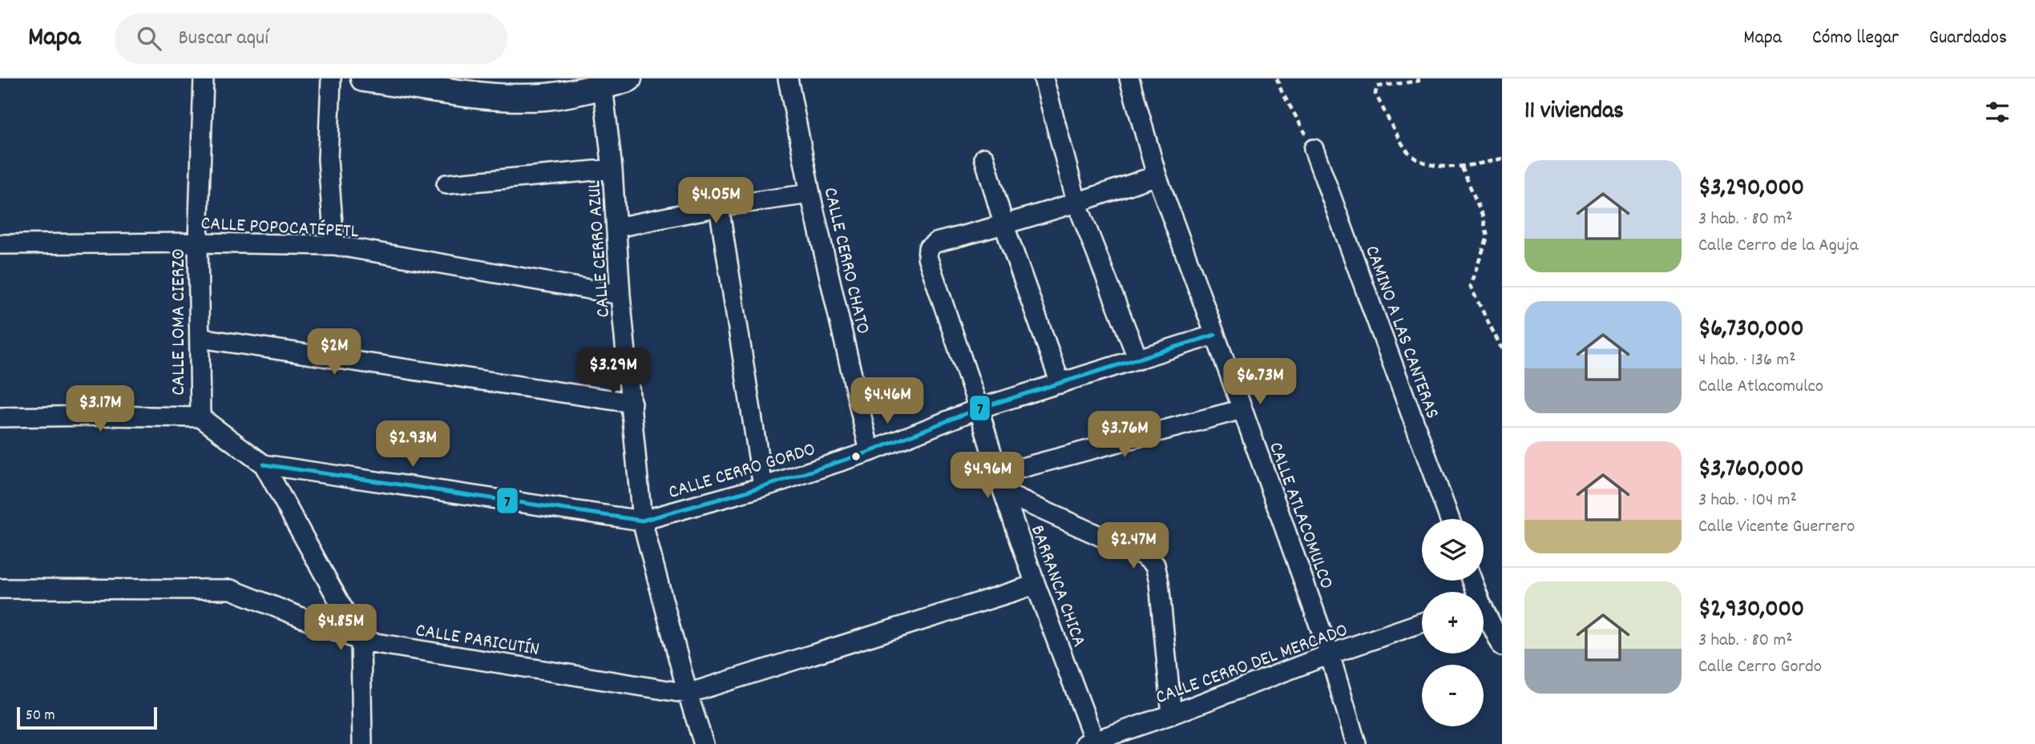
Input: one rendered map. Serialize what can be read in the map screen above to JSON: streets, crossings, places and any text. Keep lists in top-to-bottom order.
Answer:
{
  "streets": {
    "street": [
      "CALLE POPOCATÉPETL",
      "CALLE CERRO AZUL",
      "CALLE CERRO CHATO",
      "CALLE LOMA CIERZO",
      "CAMINO A LAS CANTERAS",
      "CALLE CERRO GORDO",
      "CALLE ATLACOMULCO",
      "BARRANCA CHICA",
      "CALLE PARICUTÍN",
      "CALLE CERRO DEL MERCADO"
    ]
  },
  "crossings": [
    ["CALLE POPOCATÉPETL", "CALLE CERRO AZUL"],
    ["CALLE POPOCATÉPETL", "CALLE LOMA CIERZO"],
    ["CALLE CERRO AZUL", "CALLE CERRO GORDO"],
    ["CALLE CERRO AZUL", "CALLE PARICUTÍN"],
    ["CALLE CERRO CHATO", "CALLE CERRO GORDO"],
    ["CALLE LOMA CIERZO", "CALLE CERRO GORDO"],
    ["CALLE LOMA CIERZO", "CALLE PARICUTÍN"],
    ["CALLE CERRO GORDO", "CALLE ATLACOMULCO"],
    ["CALLE CERRO GORDO", "BARRANCA CHICA"],
    ["CALLE ATLACOMULCO", "CALLE CERRO DEL MERCADO"],
    ["BARRANCA CHICA", "CALLE CERRO DEL MERCADO"]
  ],
  "lines": ["transit line 7"],
  "scale_bar": "50 m",
  "page": {
    "header": "Mapa",
    "search": "Buscar aquí",
    "nav": ["Mapa", "Cómo llegar", "Guardados"],
    "heading": "11 viviendas",
    "list": [
      {
        "name": "$3,290,000",
        "note": "3 hab. · 80 m² · Calle Cerro de la Aguja"
      },
      {
        "name": "$6,730,000",
        "note": "4 hab. · 136 m² · Calle Atlacomulco"
      },
      {
        "name": "$3,760,000",
        "note": "3 hab. · 104 m² · Calle Vicente Guerrero"
      },
      {
        "name": "$2,930,000",
        "note": "3 hab. · 80 m² · Calle Cerro Gordo"
      }
    ],
    "price": [
      "$4.05M",
      "$2M",
      "$3.29M",
      "$6.73M",
      "$4.46M",
      "$3.17M",
      "$3.76M",
      "$2.93M",
      "$4.96M",
      "$2.47M",
      "$4.85M"
    ],
    "map_buttons": ["+", "−"],
    "scale": "50 m"
  }
}
